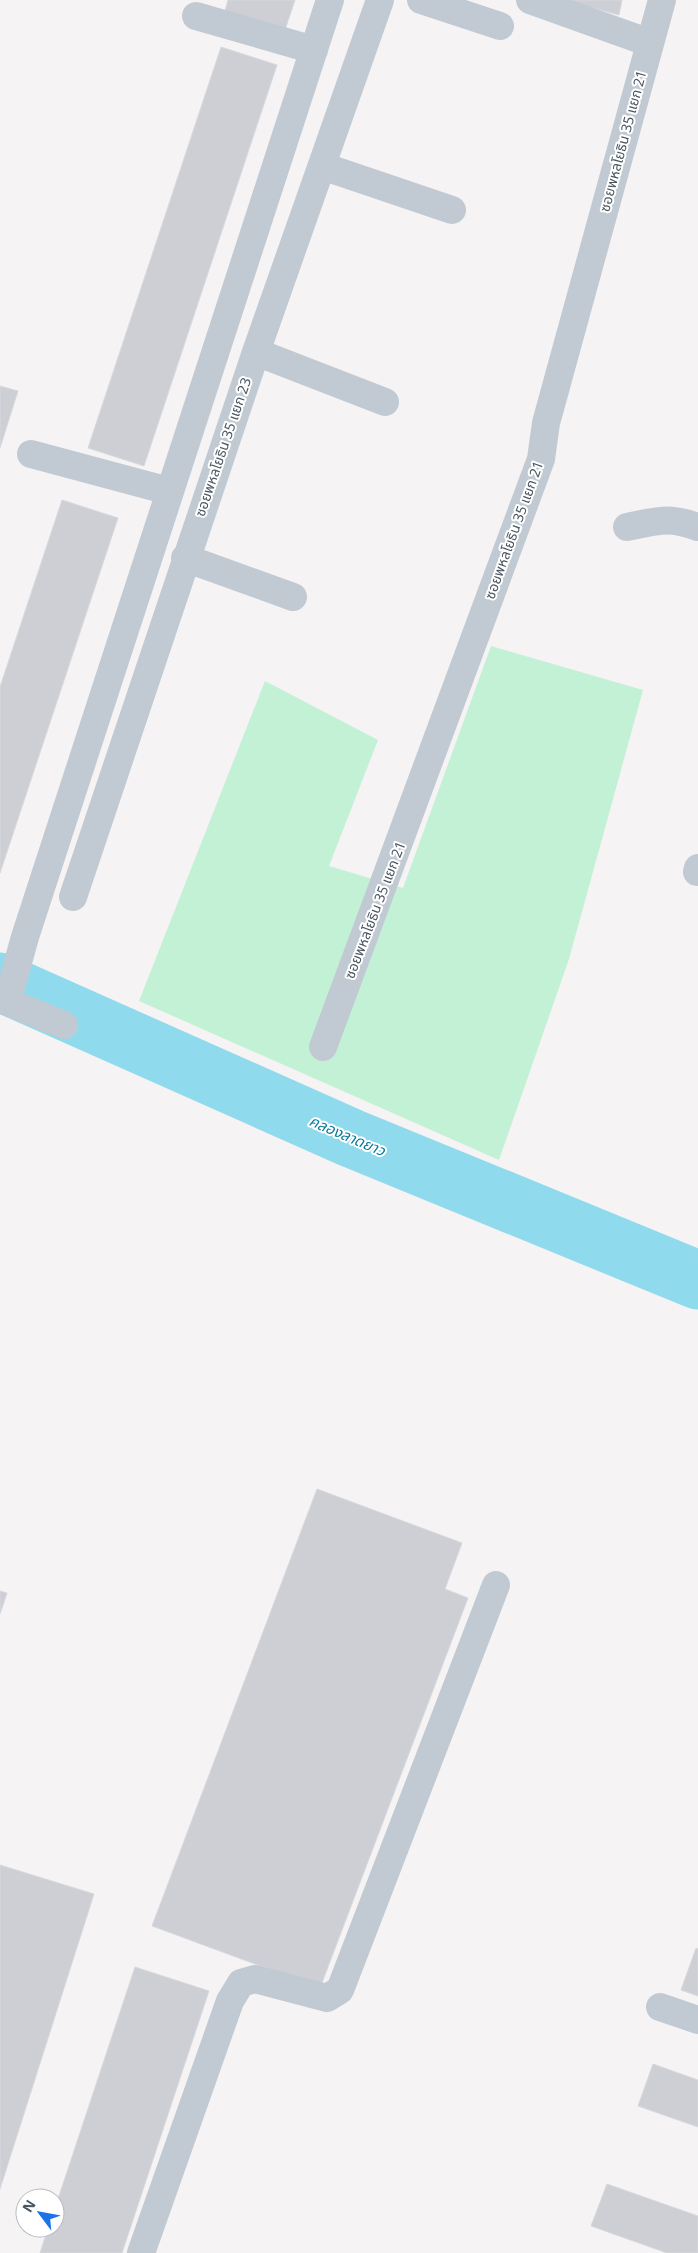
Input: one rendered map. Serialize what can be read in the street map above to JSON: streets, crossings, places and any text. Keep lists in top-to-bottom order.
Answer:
{
  "streets": {
    "street": ["ซอยพหลโยธิน 35 แยก 21", "ซอยพหลโยธิน 35 แยก 23"]
  },
  "water": ["คลองลาดยาว"],
  "north": "top left"
}
